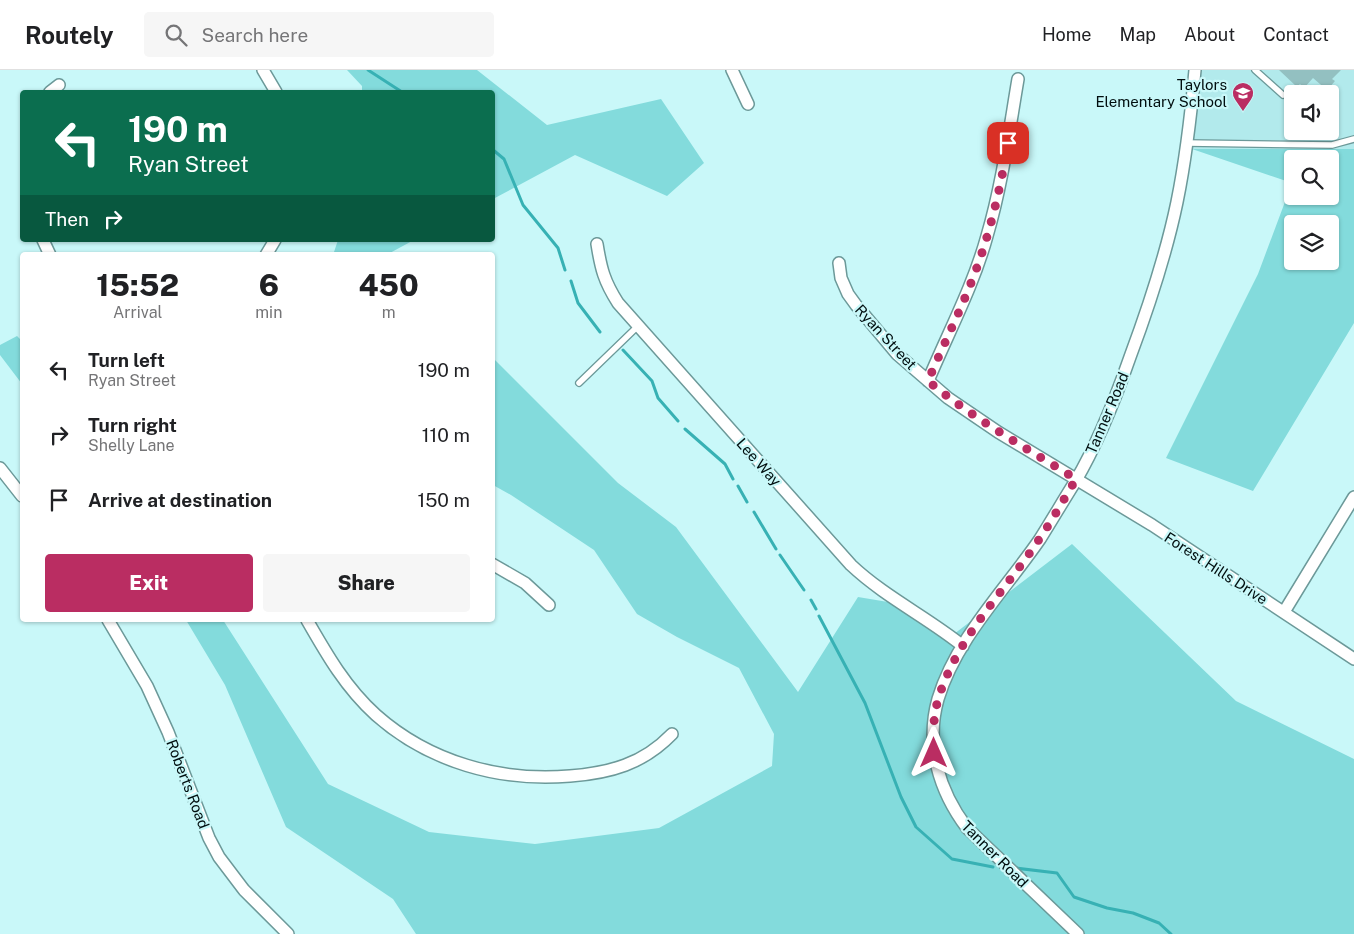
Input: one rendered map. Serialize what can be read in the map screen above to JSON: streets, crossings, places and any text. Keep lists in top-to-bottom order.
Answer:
{
  "streets": {
    "street": [
      "Ryan Street",
      "Tanner Road",
      "Lee Way",
      "Forest Hills Drive",
      "Roberts Road"
    ]
  },
  "crossings": [
    ["Ryan Street", "Tanner Road"],
    ["Ryan Street", "Forest Hills Drive"],
    ["Tanner Road", "Lee Way"],
    ["Tanner Road", "Forest Hills Drive"]
  ],
  "places": {
    "school or university": ["Taylors Elementary School"]
  },
  "page": {
    "header": "Routely",
    "search": "Search here",
    "nav": [
      "Home",
      "Map",
      "About",
      "Contact"
    ],
    "turn": ["190 m", "Ryan Street"],
    "then": "Then",
    "eta": [
      "15:52",
      "Arrival",
      "6",
      "min",
      "450",
      "m"
    ],
    "list": [
      {
        "name": "Turn left",
        "note": "Ryan Street",
        "value": "190 m"
      },
      {
        "name": "Turn right",
        "note": "Shelly Lane",
        "value": "110 m"
      },
      {
        "name": "Arrive at destination",
        "value": "150 m"
      }
    ],
    "buttons": ["Exit", "Share"]
  }
}
